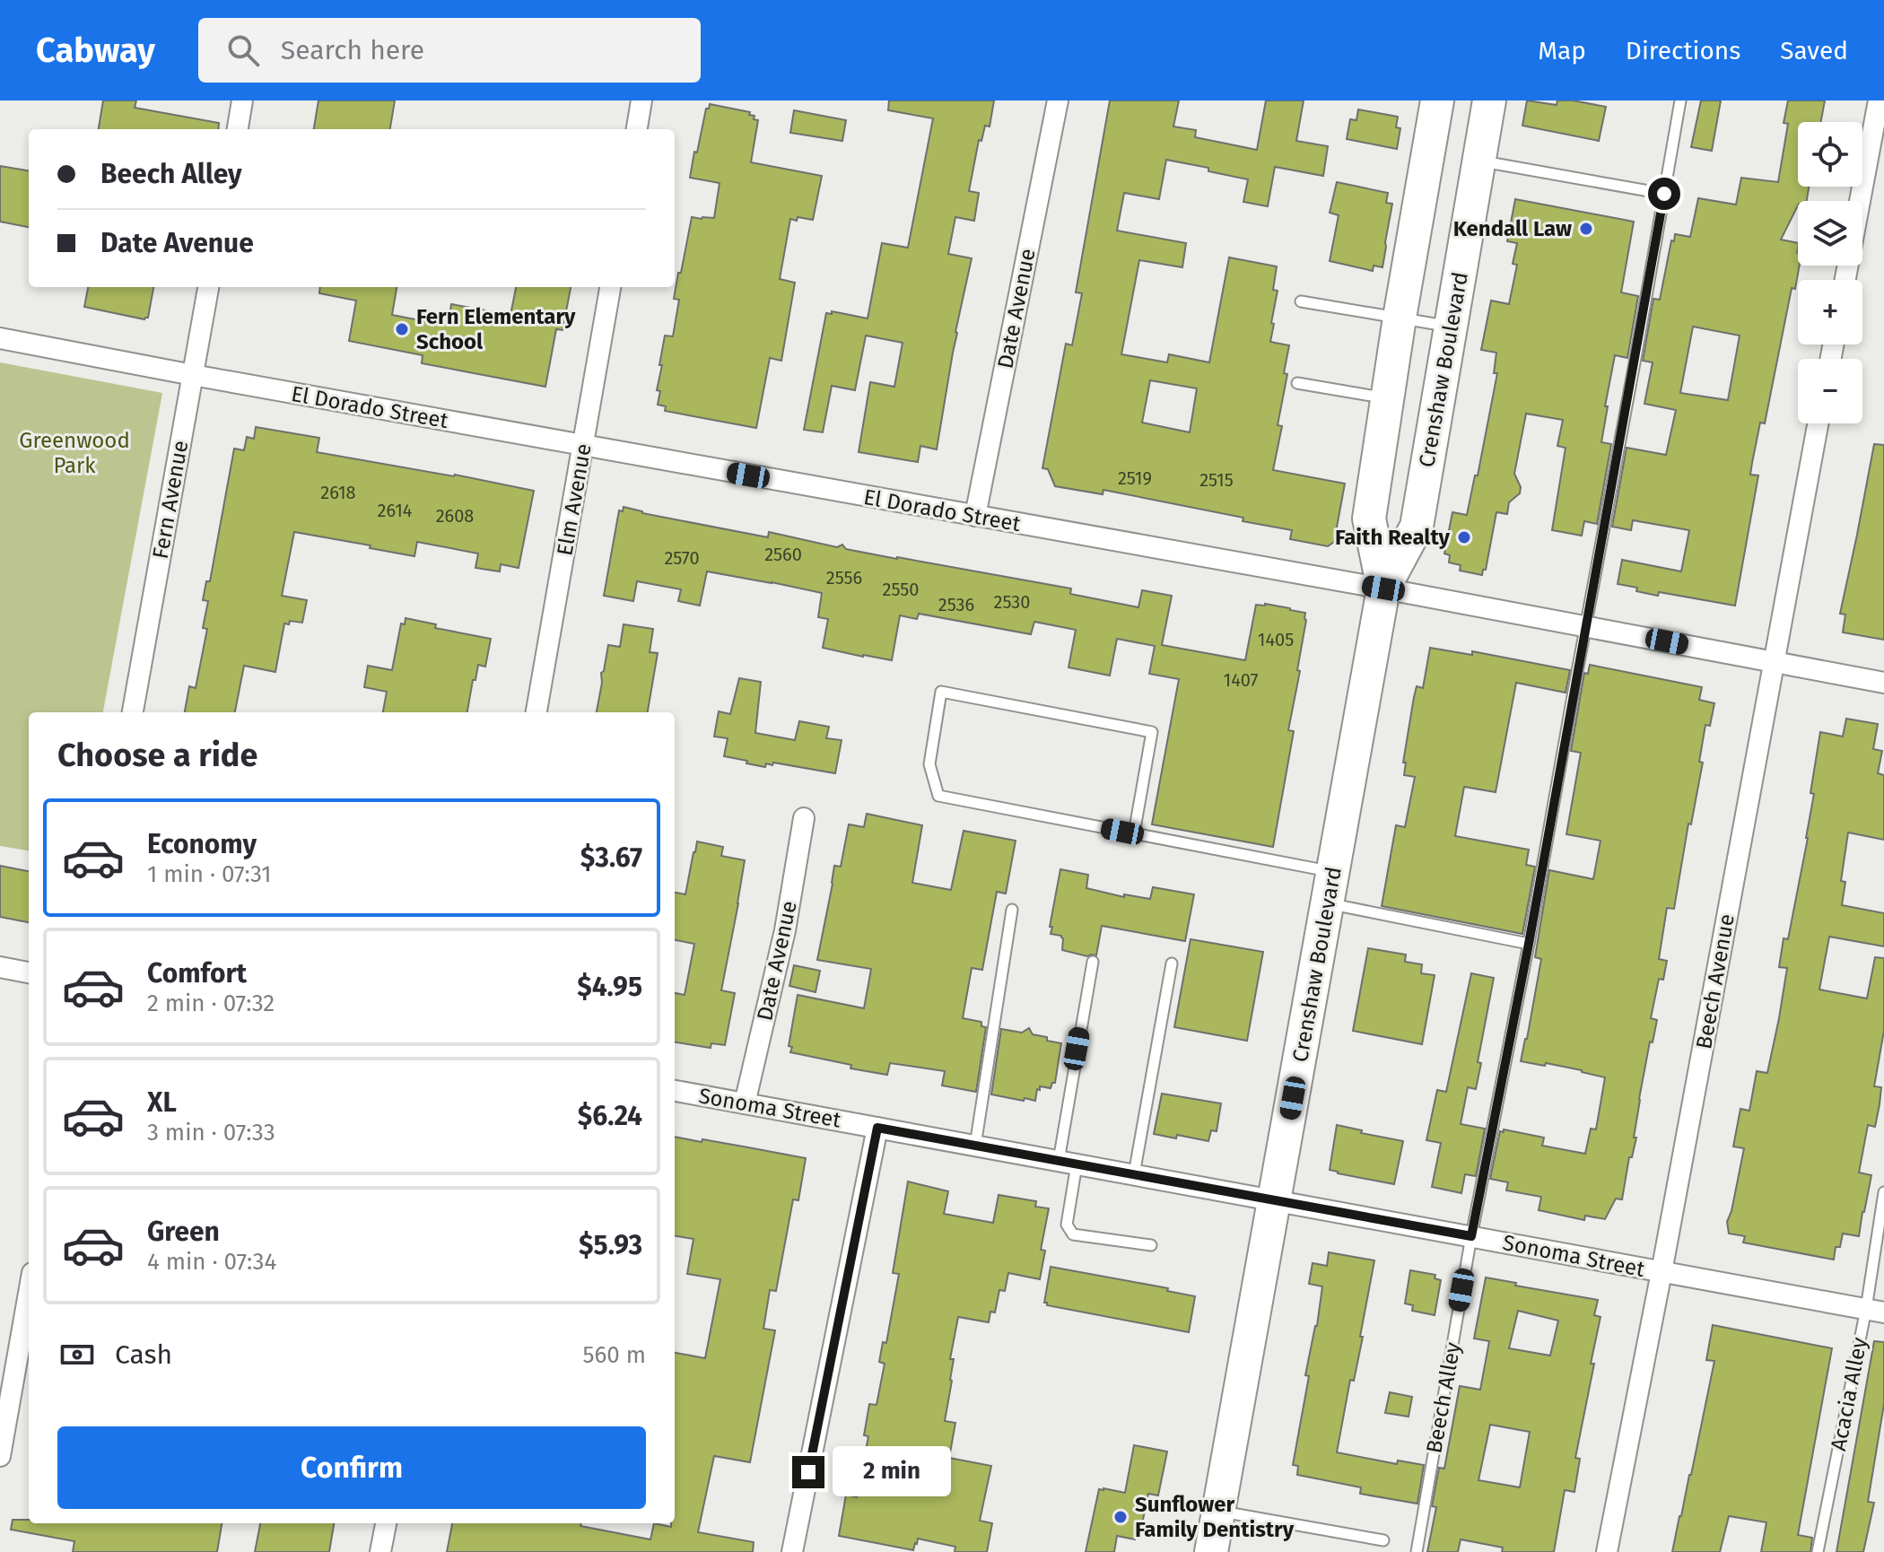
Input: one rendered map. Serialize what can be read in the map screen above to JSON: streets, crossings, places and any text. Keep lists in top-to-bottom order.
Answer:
{
  "streets": {
    "main road": ["Crenshaw Boulevard"],
    "street": [
      "Date Avenue",
      "El Dorado Street",
      "Fern Avenue",
      "Elm Avenue",
      "Beech Avenue",
      "Sonoma Street"
    ],
    "lane": ["Acacia Alley", "Beech Alley"]
  },
  "crossings": [
    ["Date Avenue", "El Dorado Street"],
    ["Date Avenue", "Sonoma Street"],
    ["Crenshaw Boulevard", "El Dorado Street"],
    ["Crenshaw Boulevard", "Sonoma Street"],
    ["El Dorado Street", "Fern Avenue"],
    ["El Dorado Street", "Elm Avenue"],
    ["El Dorado Street", "Beech Avenue"],
    ["El Dorado Street", "Beech Alley"],
    ["Beech Avenue", "Sonoma Street"],
    ["Sonoma Street", "Acacia Alley"],
    ["Sonoma Street", "Beech Alley"]
  ],
  "parks": ["Greenwood Park"],
  "places": [
    "Kendall Law",
    "Fern Elementary School",
    "Faith Realty",
    "Sunflower Family Dentistry"
  ],
  "house_numbers": [
    "2519",
    "2515",
    "2618",
    "2614",
    "2608",
    "2560",
    "2570",
    "2556",
    "2550",
    "2530",
    "2536",
    "1405",
    "1407"
  ],
  "page": {
    "header": "Cabway",
    "search": "Search here",
    "nav": ["Map", "Directions", "Saved"],
    "map_buttons": ["+", "−"],
    "banner": ["Beech Alley", "Date Avenue"],
    "heading": "Choose a ride",
    "list": [
      {
        "name": "Economy",
        "note": "1 min · 07:31",
        "value": "$3.67"
      },
      {
        "name": "Comfort",
        "note": "2 min · 07:32",
        "value": "$4.95"
      },
      {
        "name": "XL",
        "note": "3 min · 07:33",
        "value": "$6.24"
      },
      {
        "name": "Green",
        "note": "4 min · 07:34",
        "value": "$5.93"
      }
    ],
    "pay": ["Cash", "560 m"],
    "buttons": "Confirm",
    "bubble": "2 min"
  }
}
